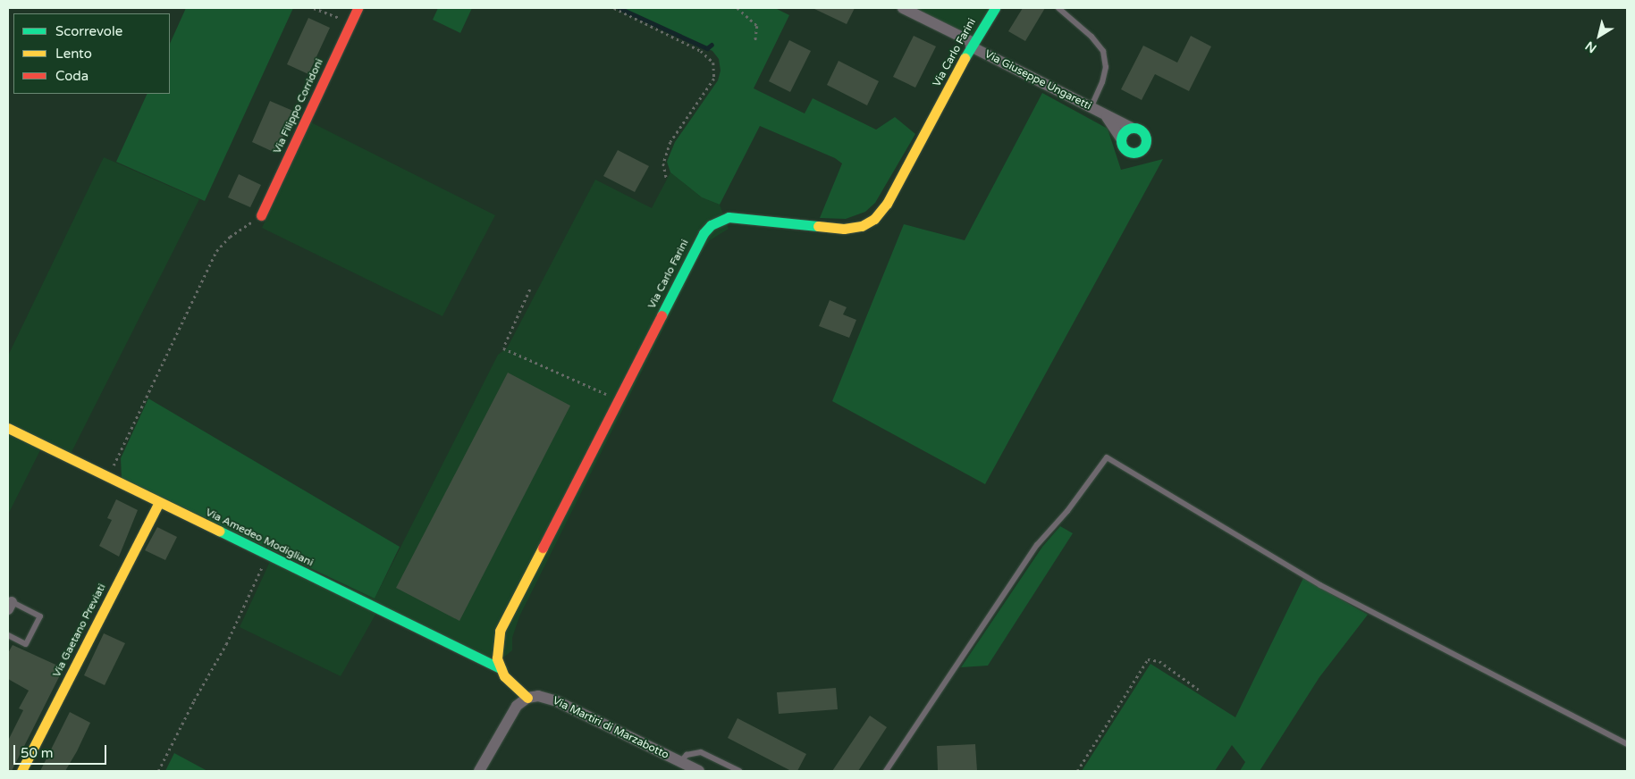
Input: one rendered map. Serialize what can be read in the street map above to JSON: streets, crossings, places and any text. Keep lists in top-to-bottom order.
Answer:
{
  "streets": {
    "street": [
      "Via Carlo Farini",
      "Via Giuseppe Ungaretti",
      "Via Filippo Corridoni",
      "Via Amedeo Modigliani",
      "Via Gaetano Previati",
      "Via Martiri di Marzabotto"
    ]
  },
  "crossings": [
    ["Via Carlo Farini", "Via Giuseppe Ungaretti"],
    ["Via Carlo Farini", "Via Amedeo Modigliani"],
    ["Via Carlo Farini", "Via Martiri di Marzabotto"],
    ["Via Amedeo Modigliani", "Via Gaetano Previati"]
  ],
  "legend": ["Scorrevole", "Lento", "Coda"],
  "scale_bar": "50 m",
  "north": "bottom left"
}
